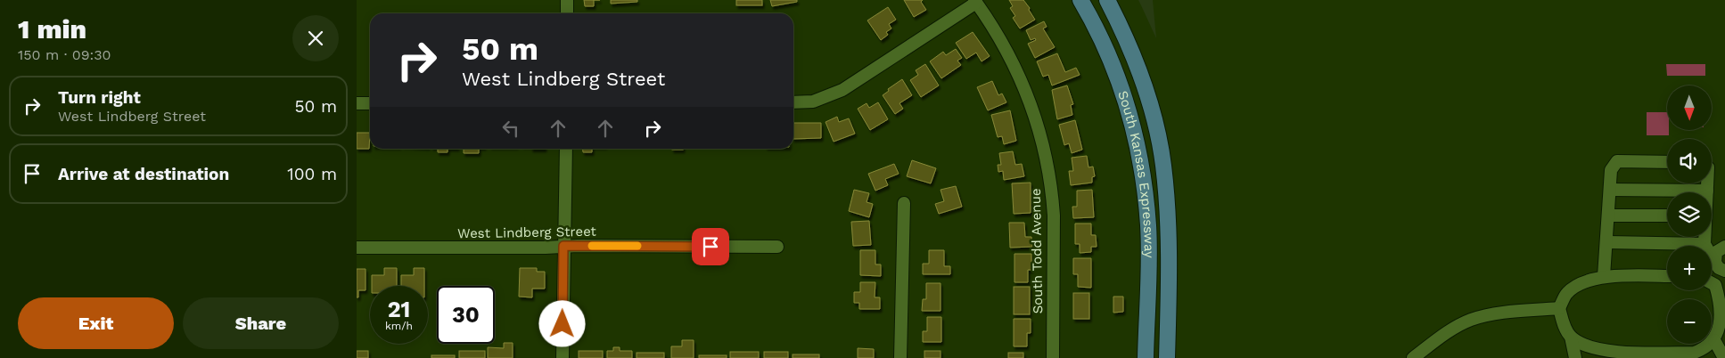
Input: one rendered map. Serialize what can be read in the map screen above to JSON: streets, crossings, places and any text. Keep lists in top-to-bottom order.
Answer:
{
  "streets": {
    "main road": ["South Kansas Expressway"],
    "street": ["West Lindberg Street", "South Todd Avenue"]
  },
  "north": "bottom",
  "page": {
    "heading": ["1 min", "150 m · 09:30"],
    "turn": ["50 m", "West Lindberg Street"],
    "list": [
      {
        "name": "Turn right",
        "note": "West Lindberg Street",
        "value": "50 m"
      },
      {
        "name": "Arrive at destination",
        "value": "100 m"
      }
    ],
    "map_buttons": ["+", "−"],
    "speed": "21 km/h",
    "limit": "30",
    "buttons": ["Exit", "Share"]
  }
}
